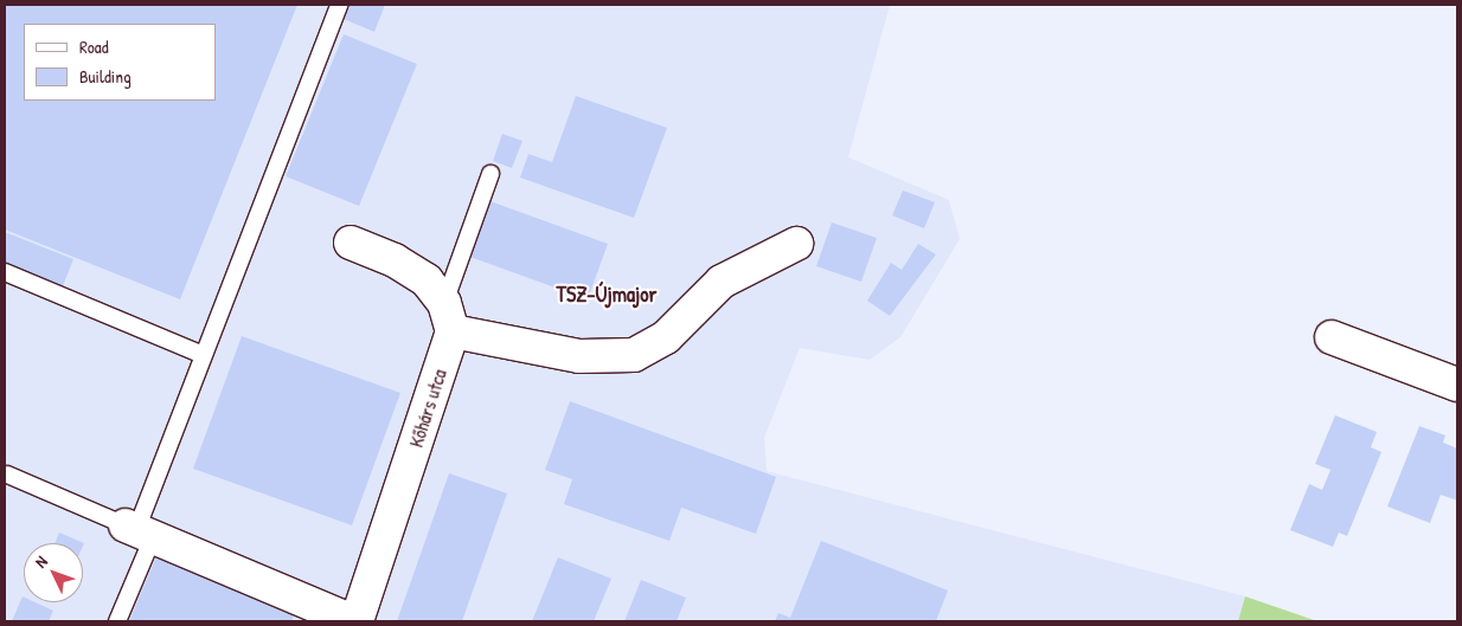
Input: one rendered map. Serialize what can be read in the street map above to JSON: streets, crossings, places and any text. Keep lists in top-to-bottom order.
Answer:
{
  "streets": {
    "street": ["Kőhárs utca"]
  },
  "districts": ["TSZ-Újmajor"],
  "legend": ["Road", "Building"],
  "north": "top left"
}
